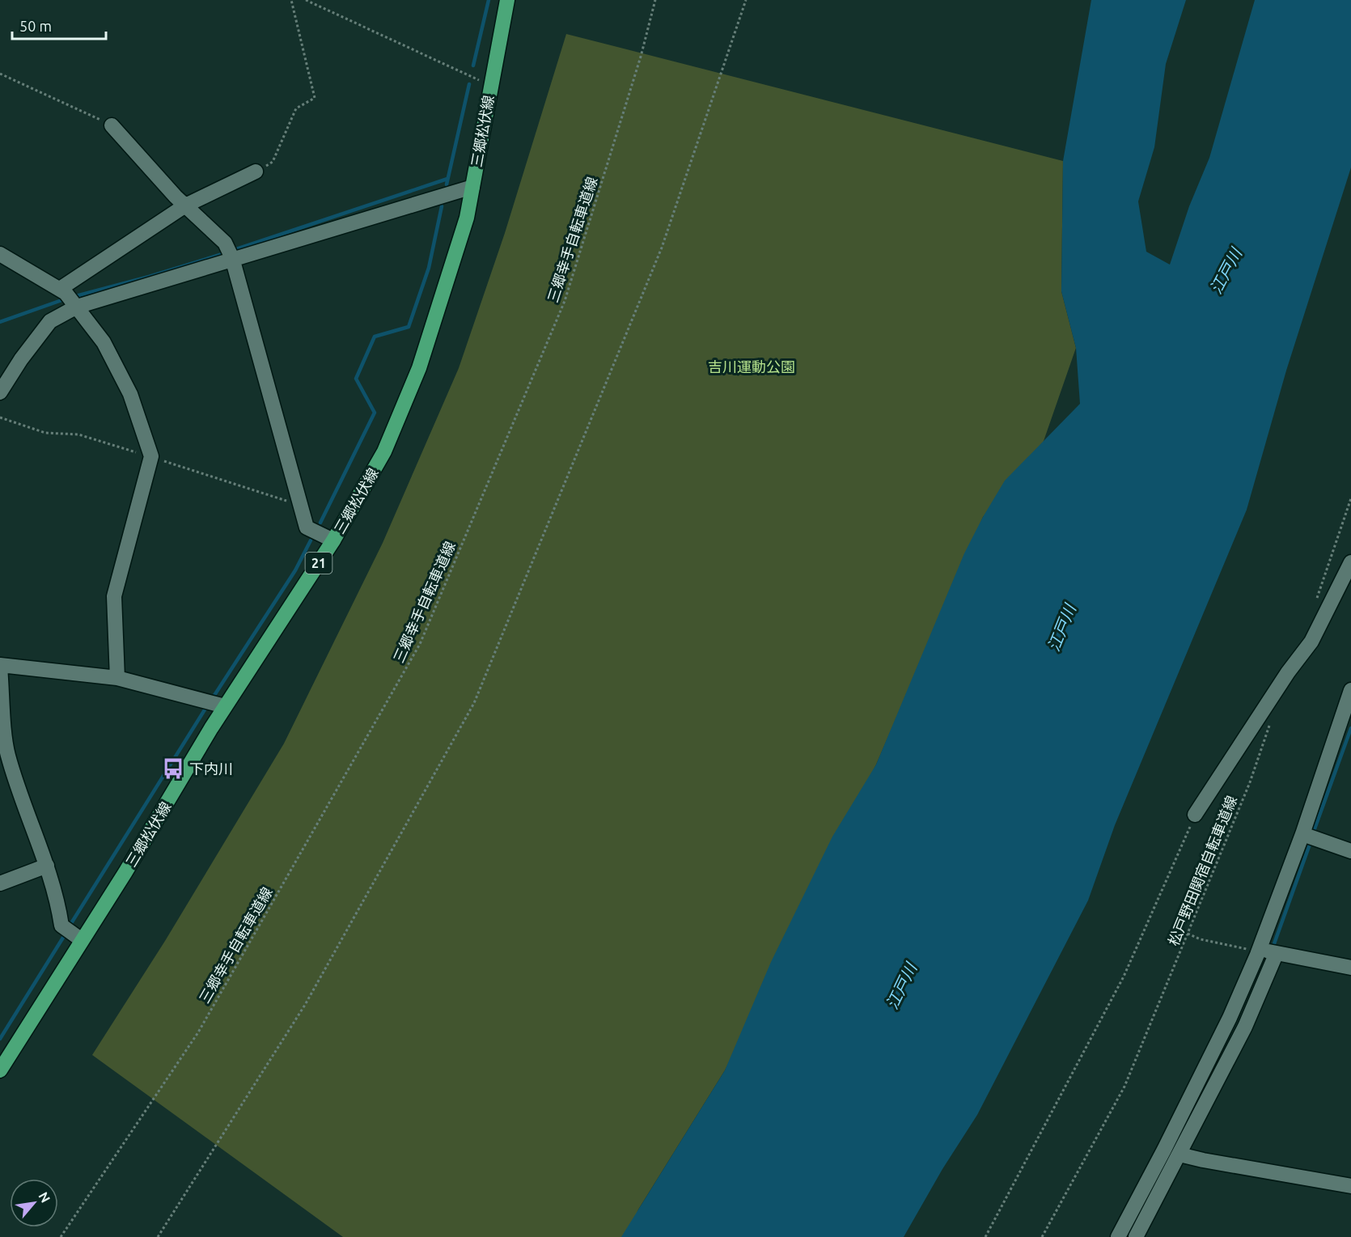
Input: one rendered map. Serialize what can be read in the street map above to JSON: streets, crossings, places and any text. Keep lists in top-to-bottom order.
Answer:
{
  "streets": {
    "main road": ["三郷松伏線", "21"],
    "path": ["三郷幸手自転車道線", "松戸野田関宿自転車道線"]
  },
  "water": ["江戸川"],
  "parks": ["吉川運動公園"],
  "places": {
    "bus stop": ["下内川"]
  },
  "scale_bar": "50 m",
  "north": "top right"
}
